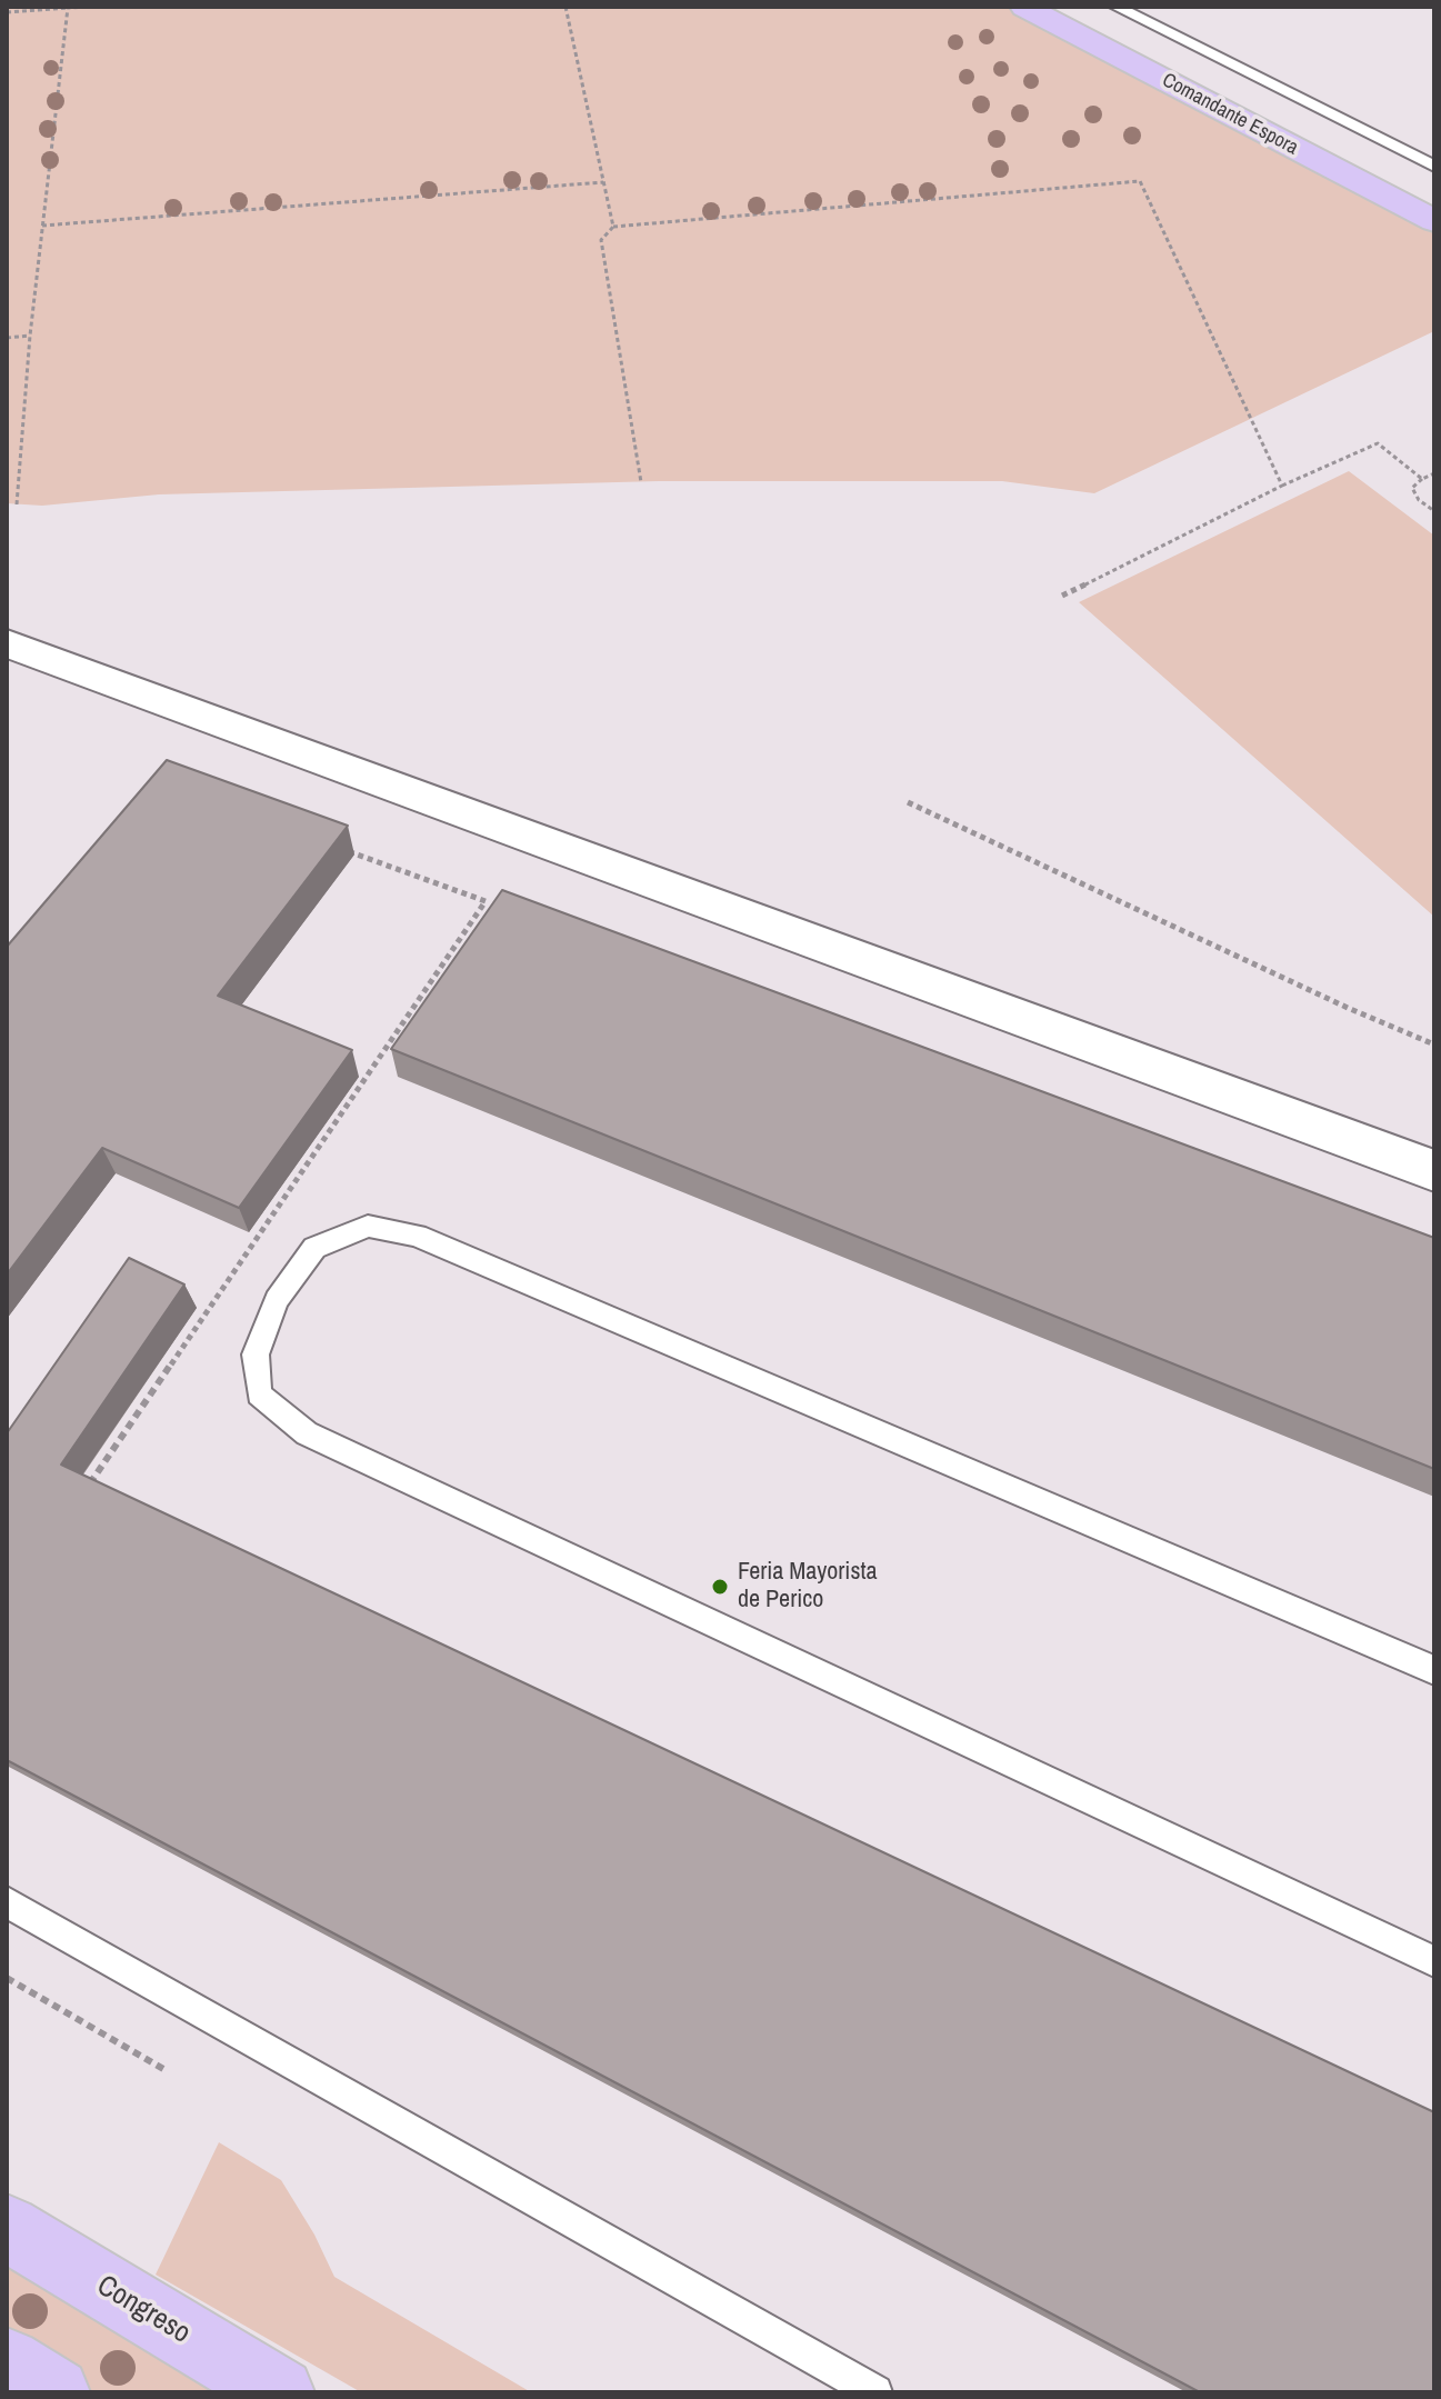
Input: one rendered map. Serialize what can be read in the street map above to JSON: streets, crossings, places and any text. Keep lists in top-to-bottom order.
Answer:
{
  "streets": {
    "main road": ["Comandante Espora", "Congreso"]
  },
  "places": ["Feria Mayorista de Perico"]
}
